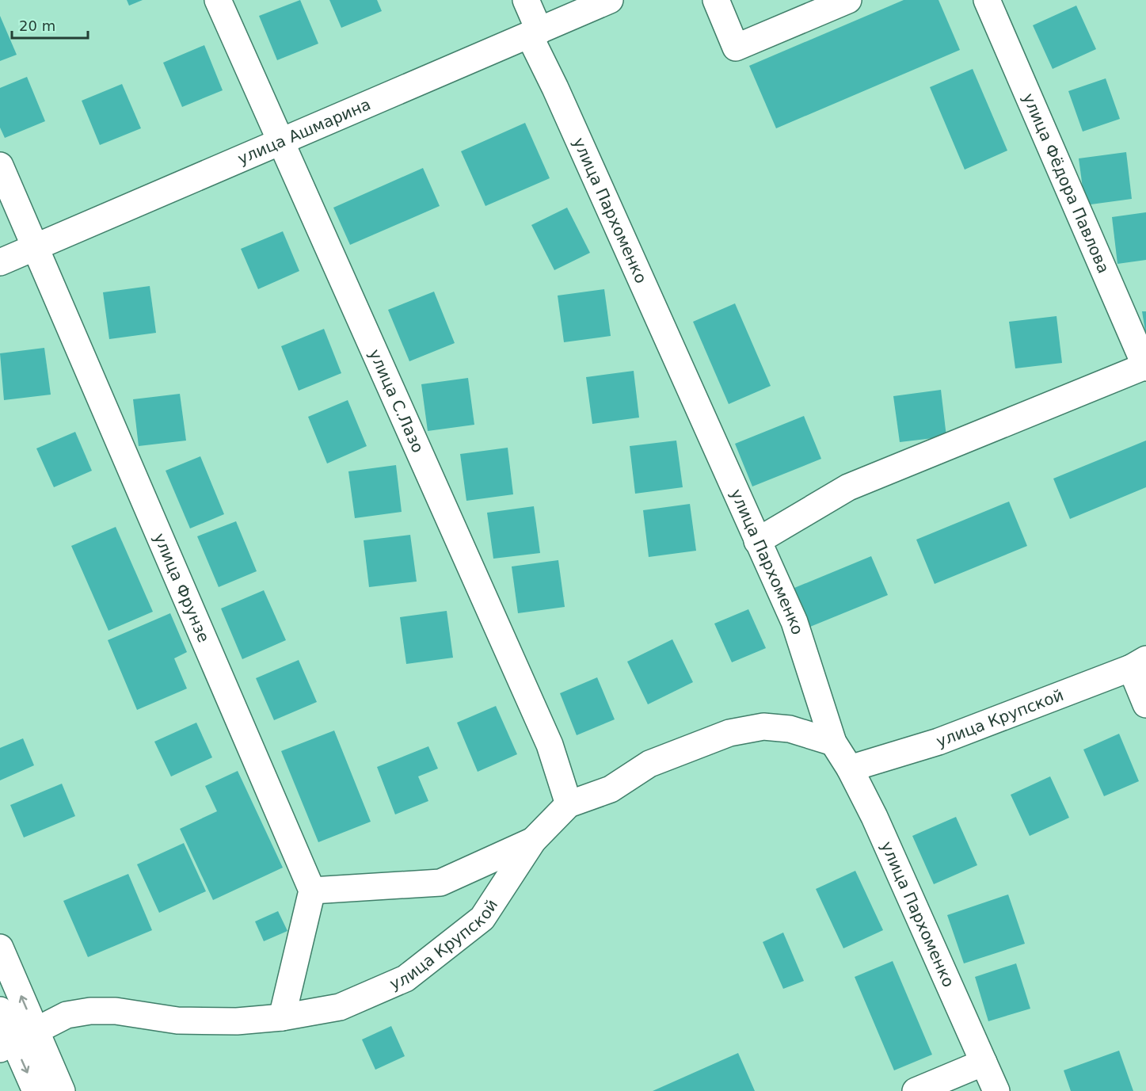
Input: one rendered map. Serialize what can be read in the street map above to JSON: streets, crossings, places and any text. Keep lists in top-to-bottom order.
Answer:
{
  "streets": {
    "street": [
      "улица Ашмарина",
      "улица Фёдора Павлова",
      "улица Пархоменко",
      "улица С.Лазо",
      "улица Фрунзе",
      "улица Крупской"
    ]
  },
  "crossings": [
    ["улица Ашмарина", "улица Пархоменко"],
    ["улица Ашмарина", "улица С.Лазо"],
    ["улица Ашмарина", "улица Фрунзе"],
    ["улица Пархоменко", "улица Крупской"],
    ["улица С.Лазо", "улица Крупской"]
  ],
  "scale_bar": "20 m"
}
